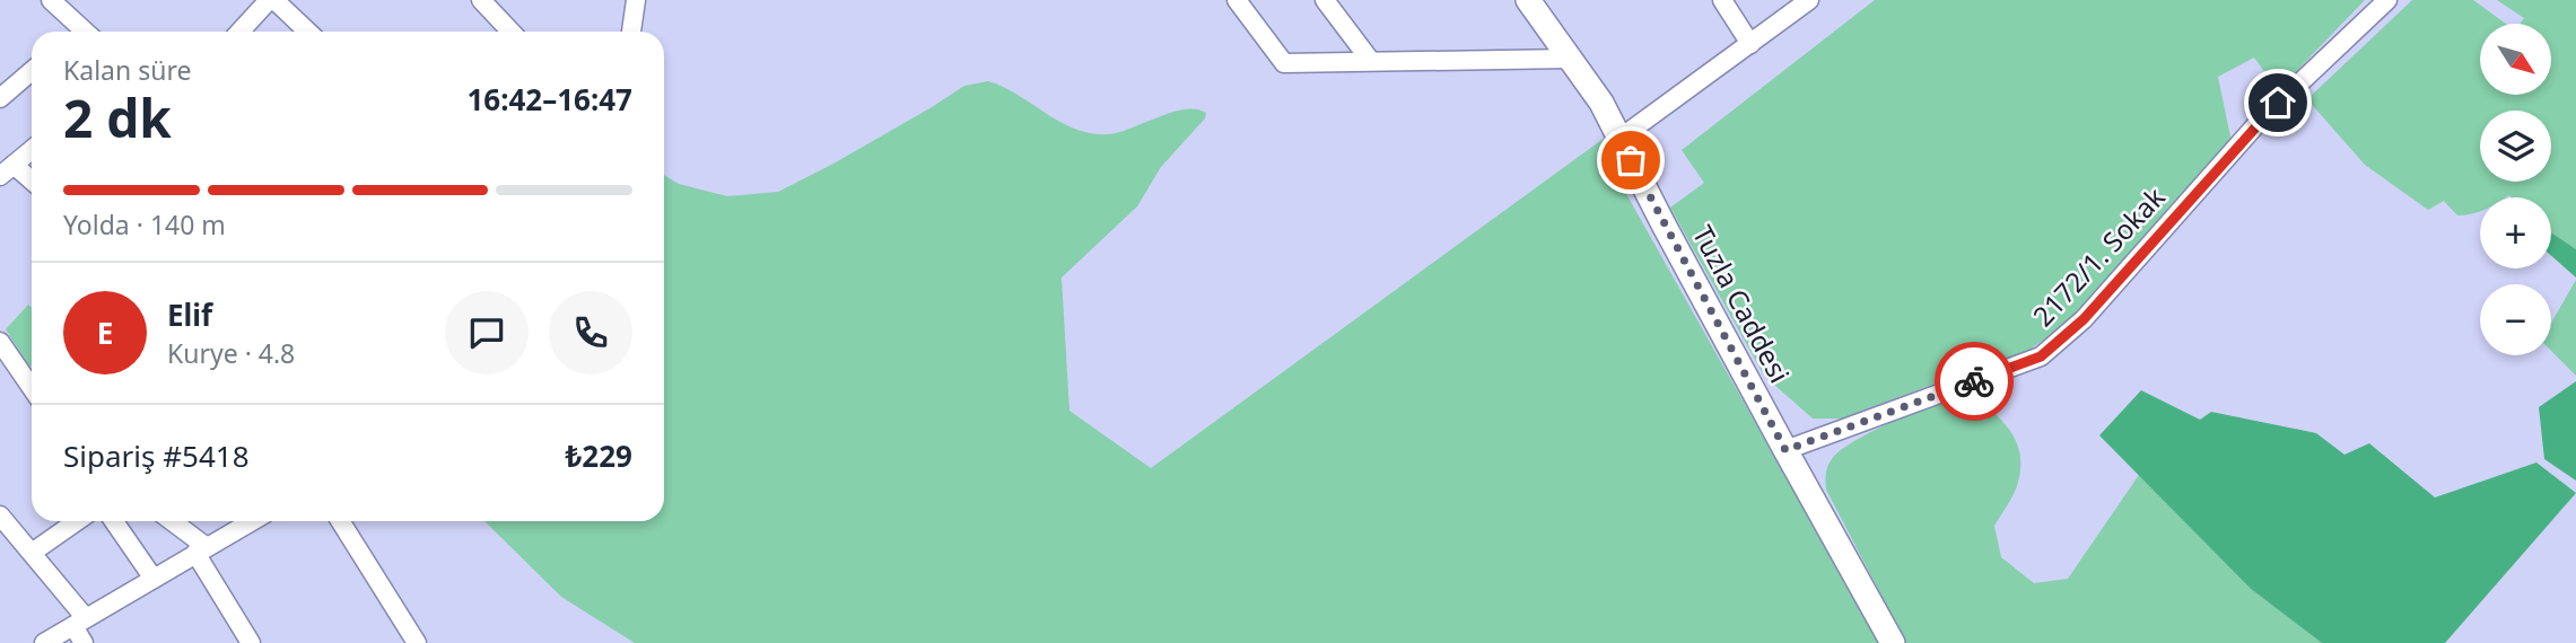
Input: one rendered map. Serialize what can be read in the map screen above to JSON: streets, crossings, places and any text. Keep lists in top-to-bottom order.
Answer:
{
  "streets": {
    "main road": ["Tuzla Caddesi"],
    "street": ["2172/1. Sokak"]
  },
  "crossings": [
    ["2172/1. Sokak", "Tuzla Caddesi"]
  ],
  "north": "bottom right",
  "page": {
    "map_buttons": ["+", "−"],
    "heading": ["2 dk", "Kalan süre", "16:42–16:47"],
    "panel": [
      "Elif",
      "Kurye · 4.8",
      "Sipariş #5418",
      "₺229"
    ],
    "bar": "Yolda · 140 m",
    "round": "E"
  }
}
